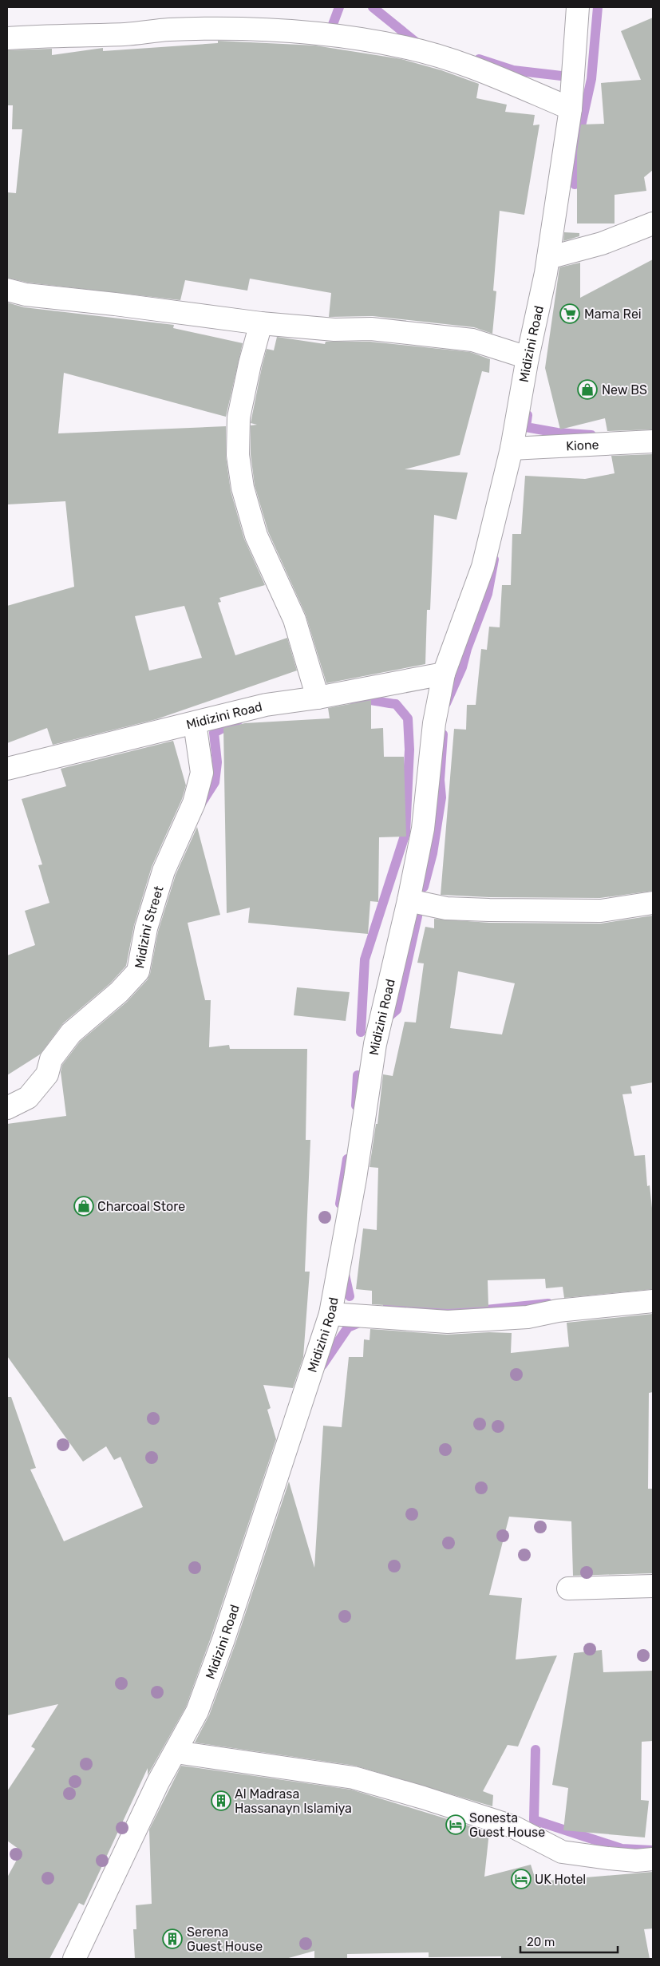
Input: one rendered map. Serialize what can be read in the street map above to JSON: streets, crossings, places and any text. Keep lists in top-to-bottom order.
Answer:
{
  "streets": {
    "street": ["Midizini Road", "Kione", "Midizini Street"]
  },
  "crossings": [
    ["Midizini Road", "Kione"],
    ["Midizini Road", "Midizini Street"]
  ],
  "places": {
    "supermarket": ["Mama Rei"],
    "shop": ["New BS", "Charcoal Store"],
    "building": ["Al Madrasa Hassanayn Islamiya", "Serena Guest House"],
    "hotel": ["Sonesta Guest House", "UK Hotel"]
  },
  "scale_bar": "20 m"
}
